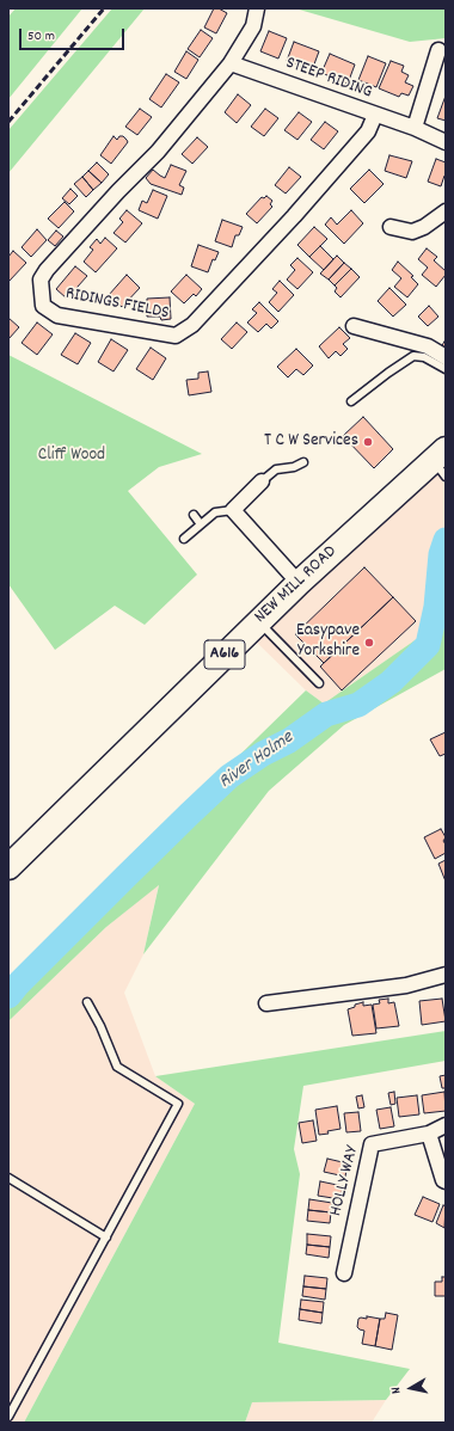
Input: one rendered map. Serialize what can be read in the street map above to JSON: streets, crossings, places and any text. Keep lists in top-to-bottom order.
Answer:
{
  "streets": {
    "main road": ["NEW MILL ROAD", "A616"],
    "street": ["STEEP RIDING", "RIDINGS FIELDS", "HOLLY WAY"]
  },
  "crossings": [
    ["STEEP RIDING", "RIDINGS FIELDS"]
  ],
  "water": ["River Holme"],
  "parks": ["Cliff Wood"],
  "places": ["T C W Services", "Easypave Yorkshire"],
  "scale_bar": "50 m",
  "north": "left"
}
